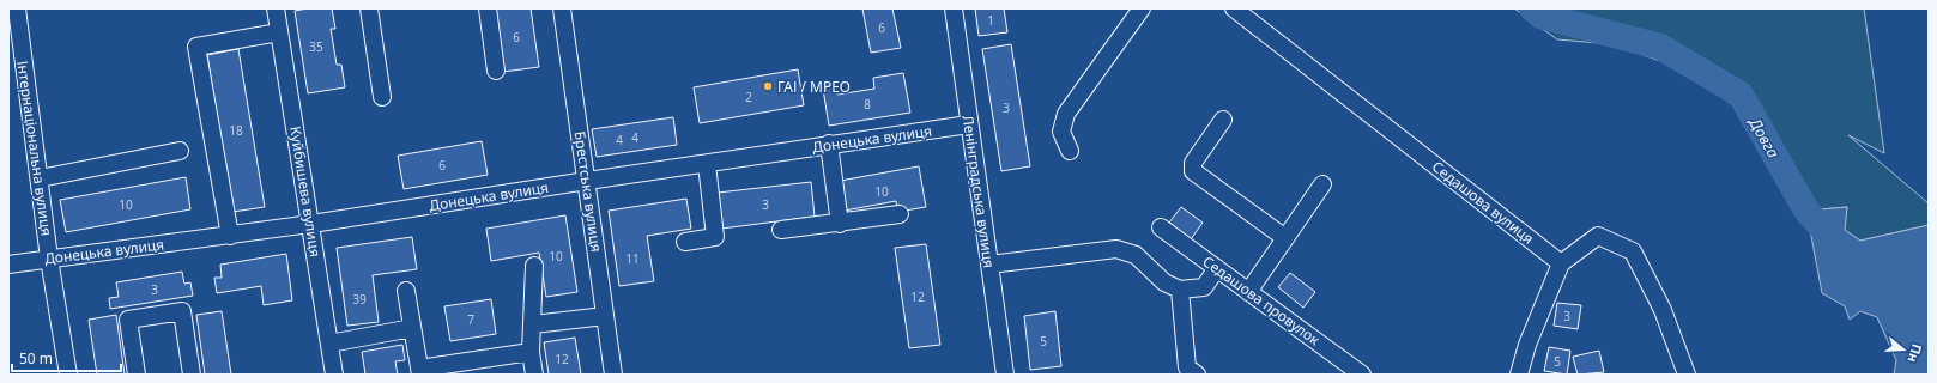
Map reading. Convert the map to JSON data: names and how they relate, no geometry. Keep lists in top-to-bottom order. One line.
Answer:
{"streets":{"street":["Донецька вулиця","Інтернаціональна вулиця","Куйбишева вулиця","Брестська вулиця","Ленінградська вулиця","Седашова вулиця","Седашова провулок"]},"crossings":[["Донецька вулиця","Інтернаціональна вулиця"],["Донецька вулиця","Куйбишева вулиця"],["Донецька вулиця","Брестська вулиця"],["Донецька вулиця","Ленінградська вулиця"]],"water":["Довга"],"places":["ГАІ / МРЕО"],"house_numbers":["1","6","6","35","2","8","3","18","4","4","6","10","10","3","10","11","3","12","39","3","7","5","12","5"],"scale_bar":"50 m","north":"right"}
